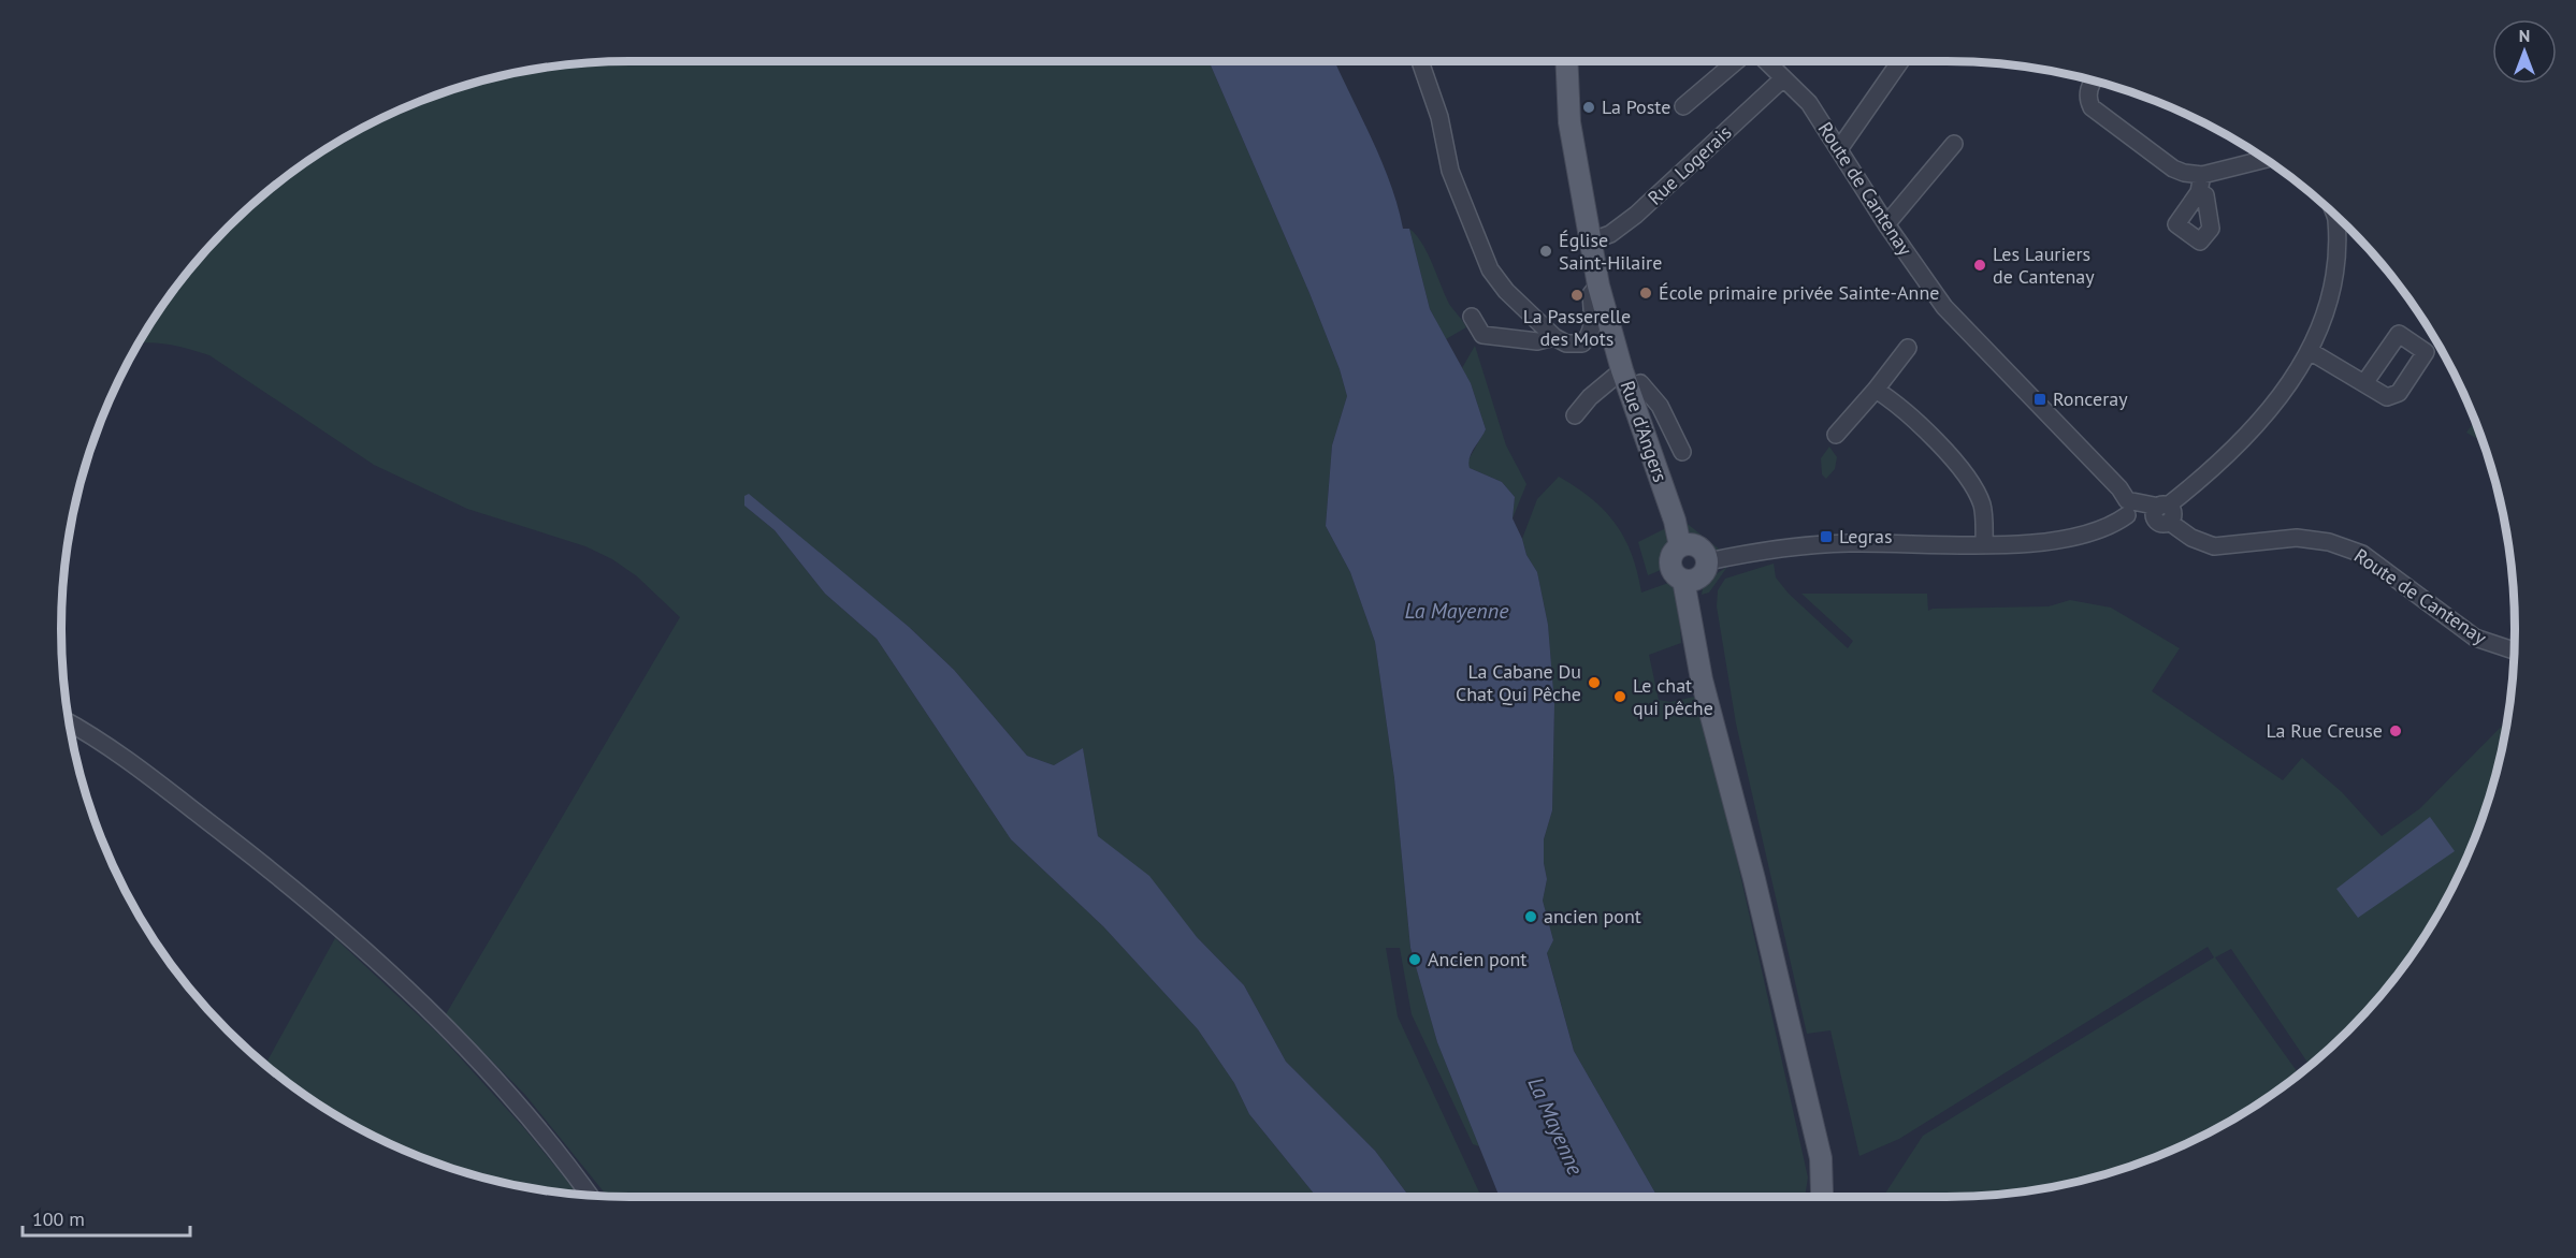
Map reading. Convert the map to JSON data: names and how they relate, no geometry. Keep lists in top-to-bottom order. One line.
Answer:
{"streets":{"main road":["Rue d'Angers"],"street":["Rue Logerais","Route de Cantenay"]},"crossings":[["Rue Logerais","Route de Cantenay"],["Rue Logerais","Rue d'Angers"]],"water":["La Mayenne"],"places":{"other":["La Poste","Église Saint-Hilaire","Les Lauriers de Cantenay","École primaire privée Sainte-Anne","La Passerelle des Mots","La Cabane Du Chat Qui Pêche","Le chat qui pêche","La Rue Creuse","ancien pont","Ancien pont"],"transit":["Ronceray","Legras"]},"scale_bar":"100 m","north":"top"}
